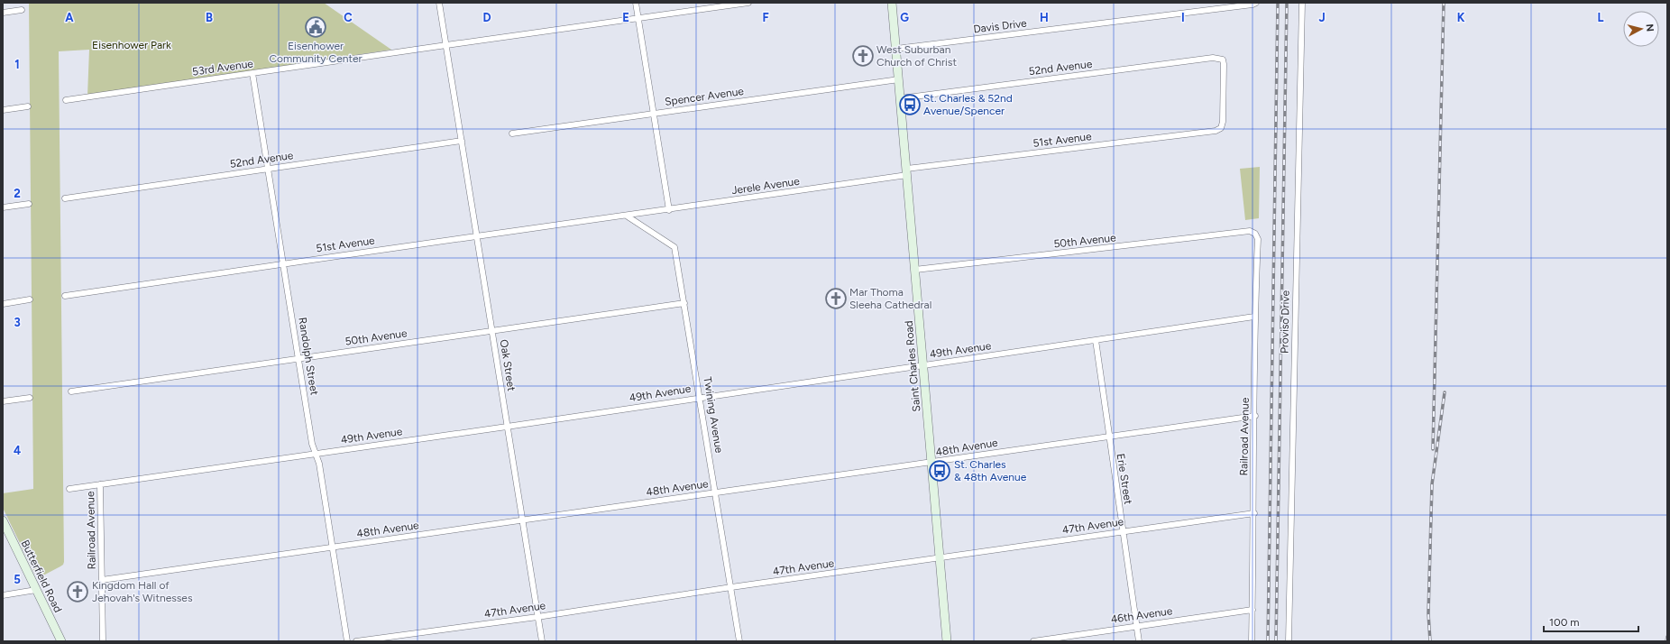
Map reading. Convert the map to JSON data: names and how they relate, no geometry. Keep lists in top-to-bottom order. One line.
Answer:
{"streets":{"main road":["Saint Charles Road","Butterfield Road"],"street":["Davis Drive","53rd Avenue","52nd Avenue","Spencer Avenue","51st Avenue","Jerele Avenue","50th Avenue","Proviso Drive","49th Avenue","Randolph Street","Oak Street","Twining Avenue","Railroad Avenue","48th Avenue","Erie Street","47th Avenue","46th Avenue"]},"crossings":[["Davis Drive","Saint Charles Road"],["53rd Avenue","Randolph Street"],["53rd Avenue","Oak Street"],["52nd Avenue","51st Avenue"],["52nd Avenue","Randolph Street"],["52nd Avenue","Oak Street"],["52nd Avenue","Saint Charles Road"],["Spencer Avenue","Saint Charles Road"],["51st Avenue","Jerele Avenue"],["51st Avenue","Randolph Street"],["51st Avenue","Oak Street"],["51st Avenue","Saint Charles Road"],["51st Avenue","Twining Avenue"],["Jerele Avenue","Saint Charles Road"],["Jerele Avenue","Twining Avenue"],["50th Avenue","Randolph Street"],["50th Avenue","Oak Street"],["50th Avenue","Saint Charles Road"],["50th Avenue","Twining Avenue"],["50th Avenue","Railroad Avenue"],["49th Avenue","Randolph Street"],["49th Avenue","Oak Street"],["49th Avenue","Saint Charles Road"],["49th Avenue","Twining Avenue"],["49th Avenue","Railroad Avenue"],["49th Avenue","Erie Street"],["Randolph Street","48th Avenue"],["Oak Street","48th Avenue"],["Oak Street","47th Avenue"],["Saint Charles Road","48th Avenue"],["Saint Charles Road","47th Avenue"],["Twining Avenue","48th Avenue"],["Twining Avenue","47th Avenue"],["Railroad Avenue","48th Avenue"],["Railroad Avenue","47th Avenue"],["Railroad Avenue","46th Avenue"],["48th Avenue","Erie Street"],["Erie Street","47th Avenue"],["Erie Street","46th Avenue"]],"parks":["Eisenhower Park"],"places":{"public building":["Eisenhower Community Center"],"church":["West Suburban Church of Christ","Mar Thoma Sleeha Cathedral","Kingdom Hall of Jehovah's Witnesses"],"bus stop":["St. Charles & 52nd Avenue/Spencer","St. Charles & 48th Avenue"]},"scale_bar":"100 m","north":"right","grid":{"columns":["A","B","C","D","E","F","G","H","I","J","K","L"],"rows":["1","2","3","4","5"]}}
